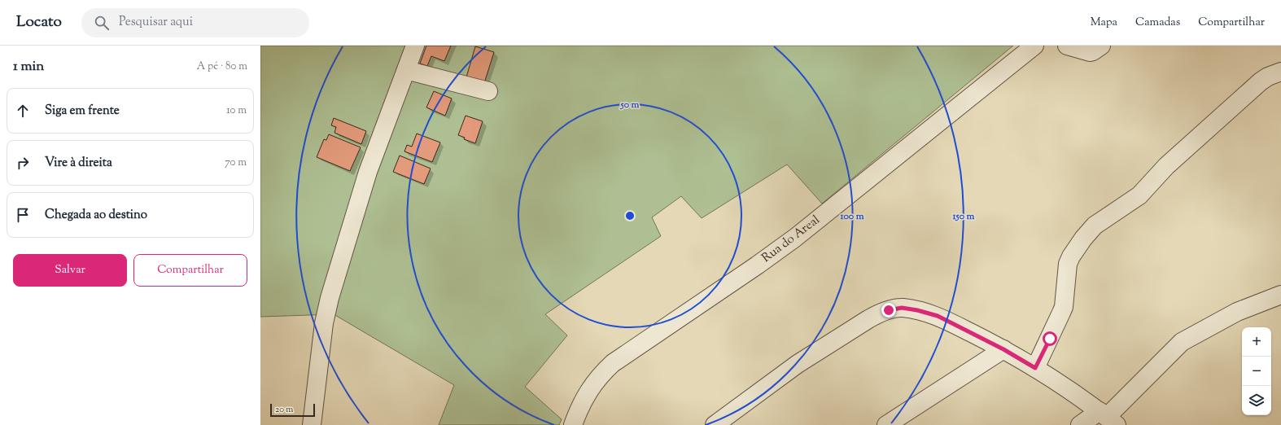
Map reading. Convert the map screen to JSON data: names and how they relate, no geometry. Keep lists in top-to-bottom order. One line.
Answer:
{"streets":{"street":["Rua do Areal"]},"scale_bar":"20 m","page":{"header":"Locato","search":"Pesquisar aqui","nav":["Mapa","Camadas","Compartilhar"],"heading":["1 min","A pé · 80 m"],"list":[["Siga em frente","10 m"],["Vire à direita","70 m"],"Chegada ao destino"],"buttons":["Salvar","Compartilhar"],"map_buttons":["+","−"],"scale":"20 m"},"rings":["50 m","100 m","150 m"]}
